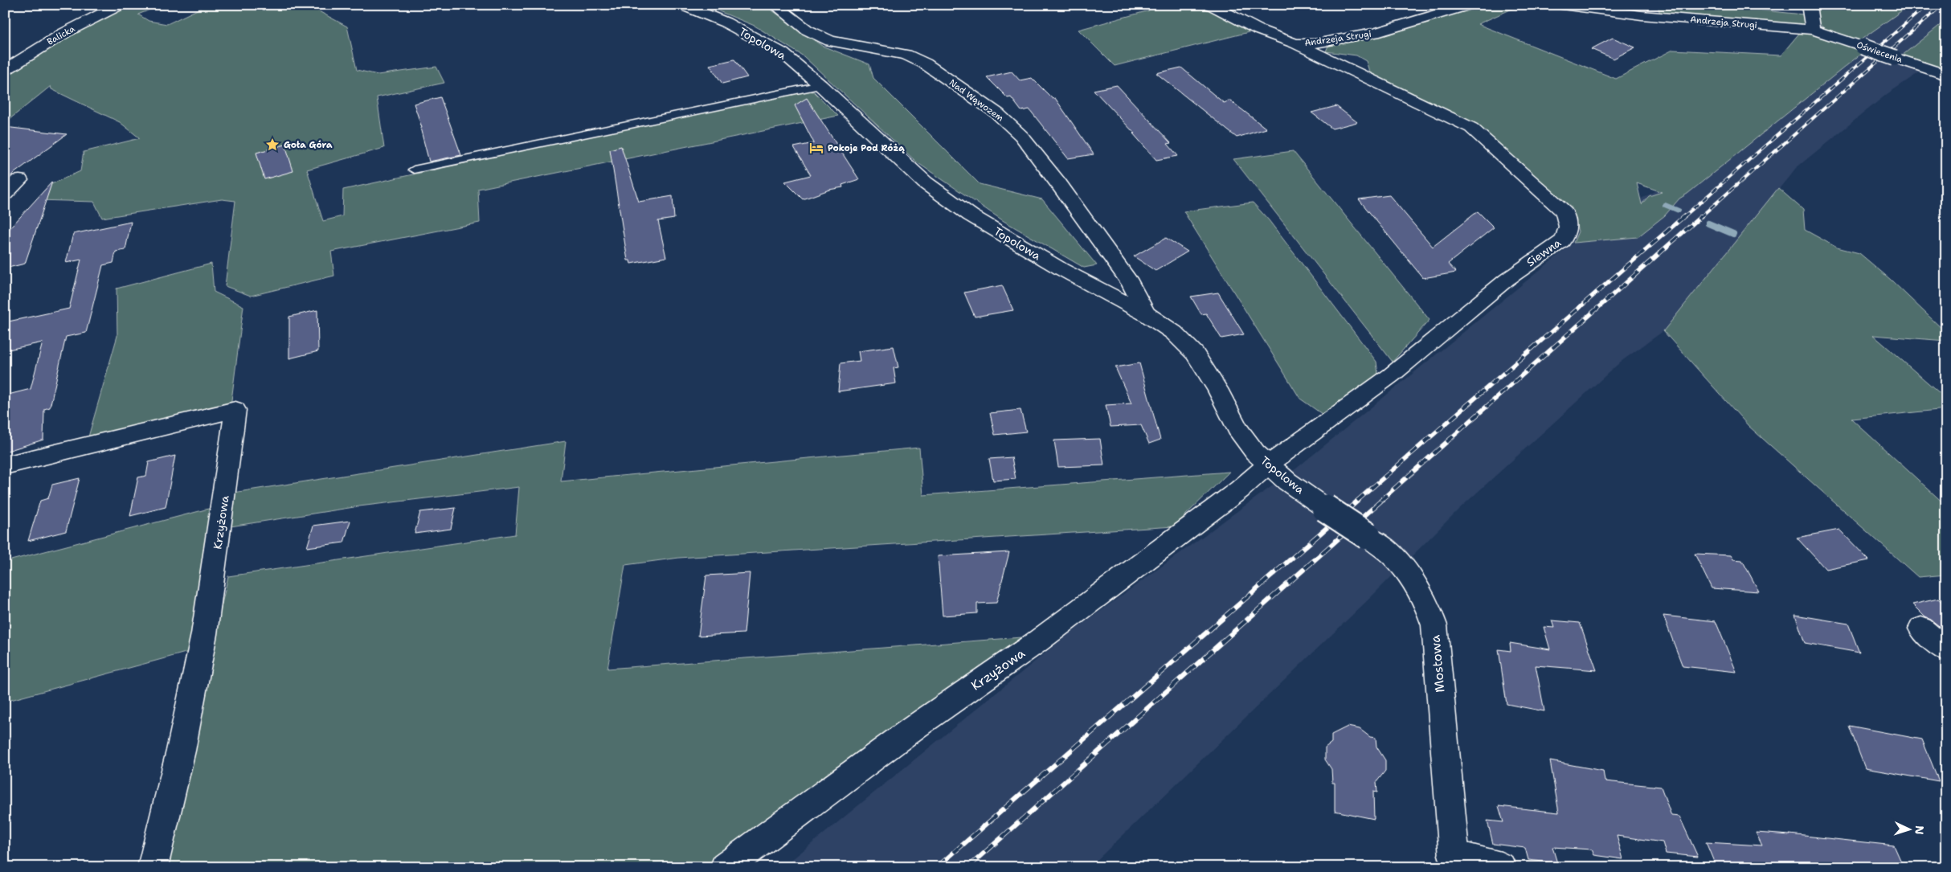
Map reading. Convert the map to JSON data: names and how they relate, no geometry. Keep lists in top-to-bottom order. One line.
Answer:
{"streets":{"street":["Andrzeja Strugi","Balicka","Topolowa","Oświecenia","Nad Wąwozem","Siewna","Krzyżowa","Mostowa"]},"crossings":[["Andrzeja Strugi","Oświecenia"],["Andrzeja Strugi","Siewna"],["Topolowa","Nad Wąwozem"],["Topolowa","Siewna"],["Topolowa","Krzyżowa"],["Topolowa","Mostowa"],["Siewna","Krzyżowa"]],"places":{"place":["Goła Góra"],"hotel":["Pokoje Pod Różą"]},"north":"right"}
